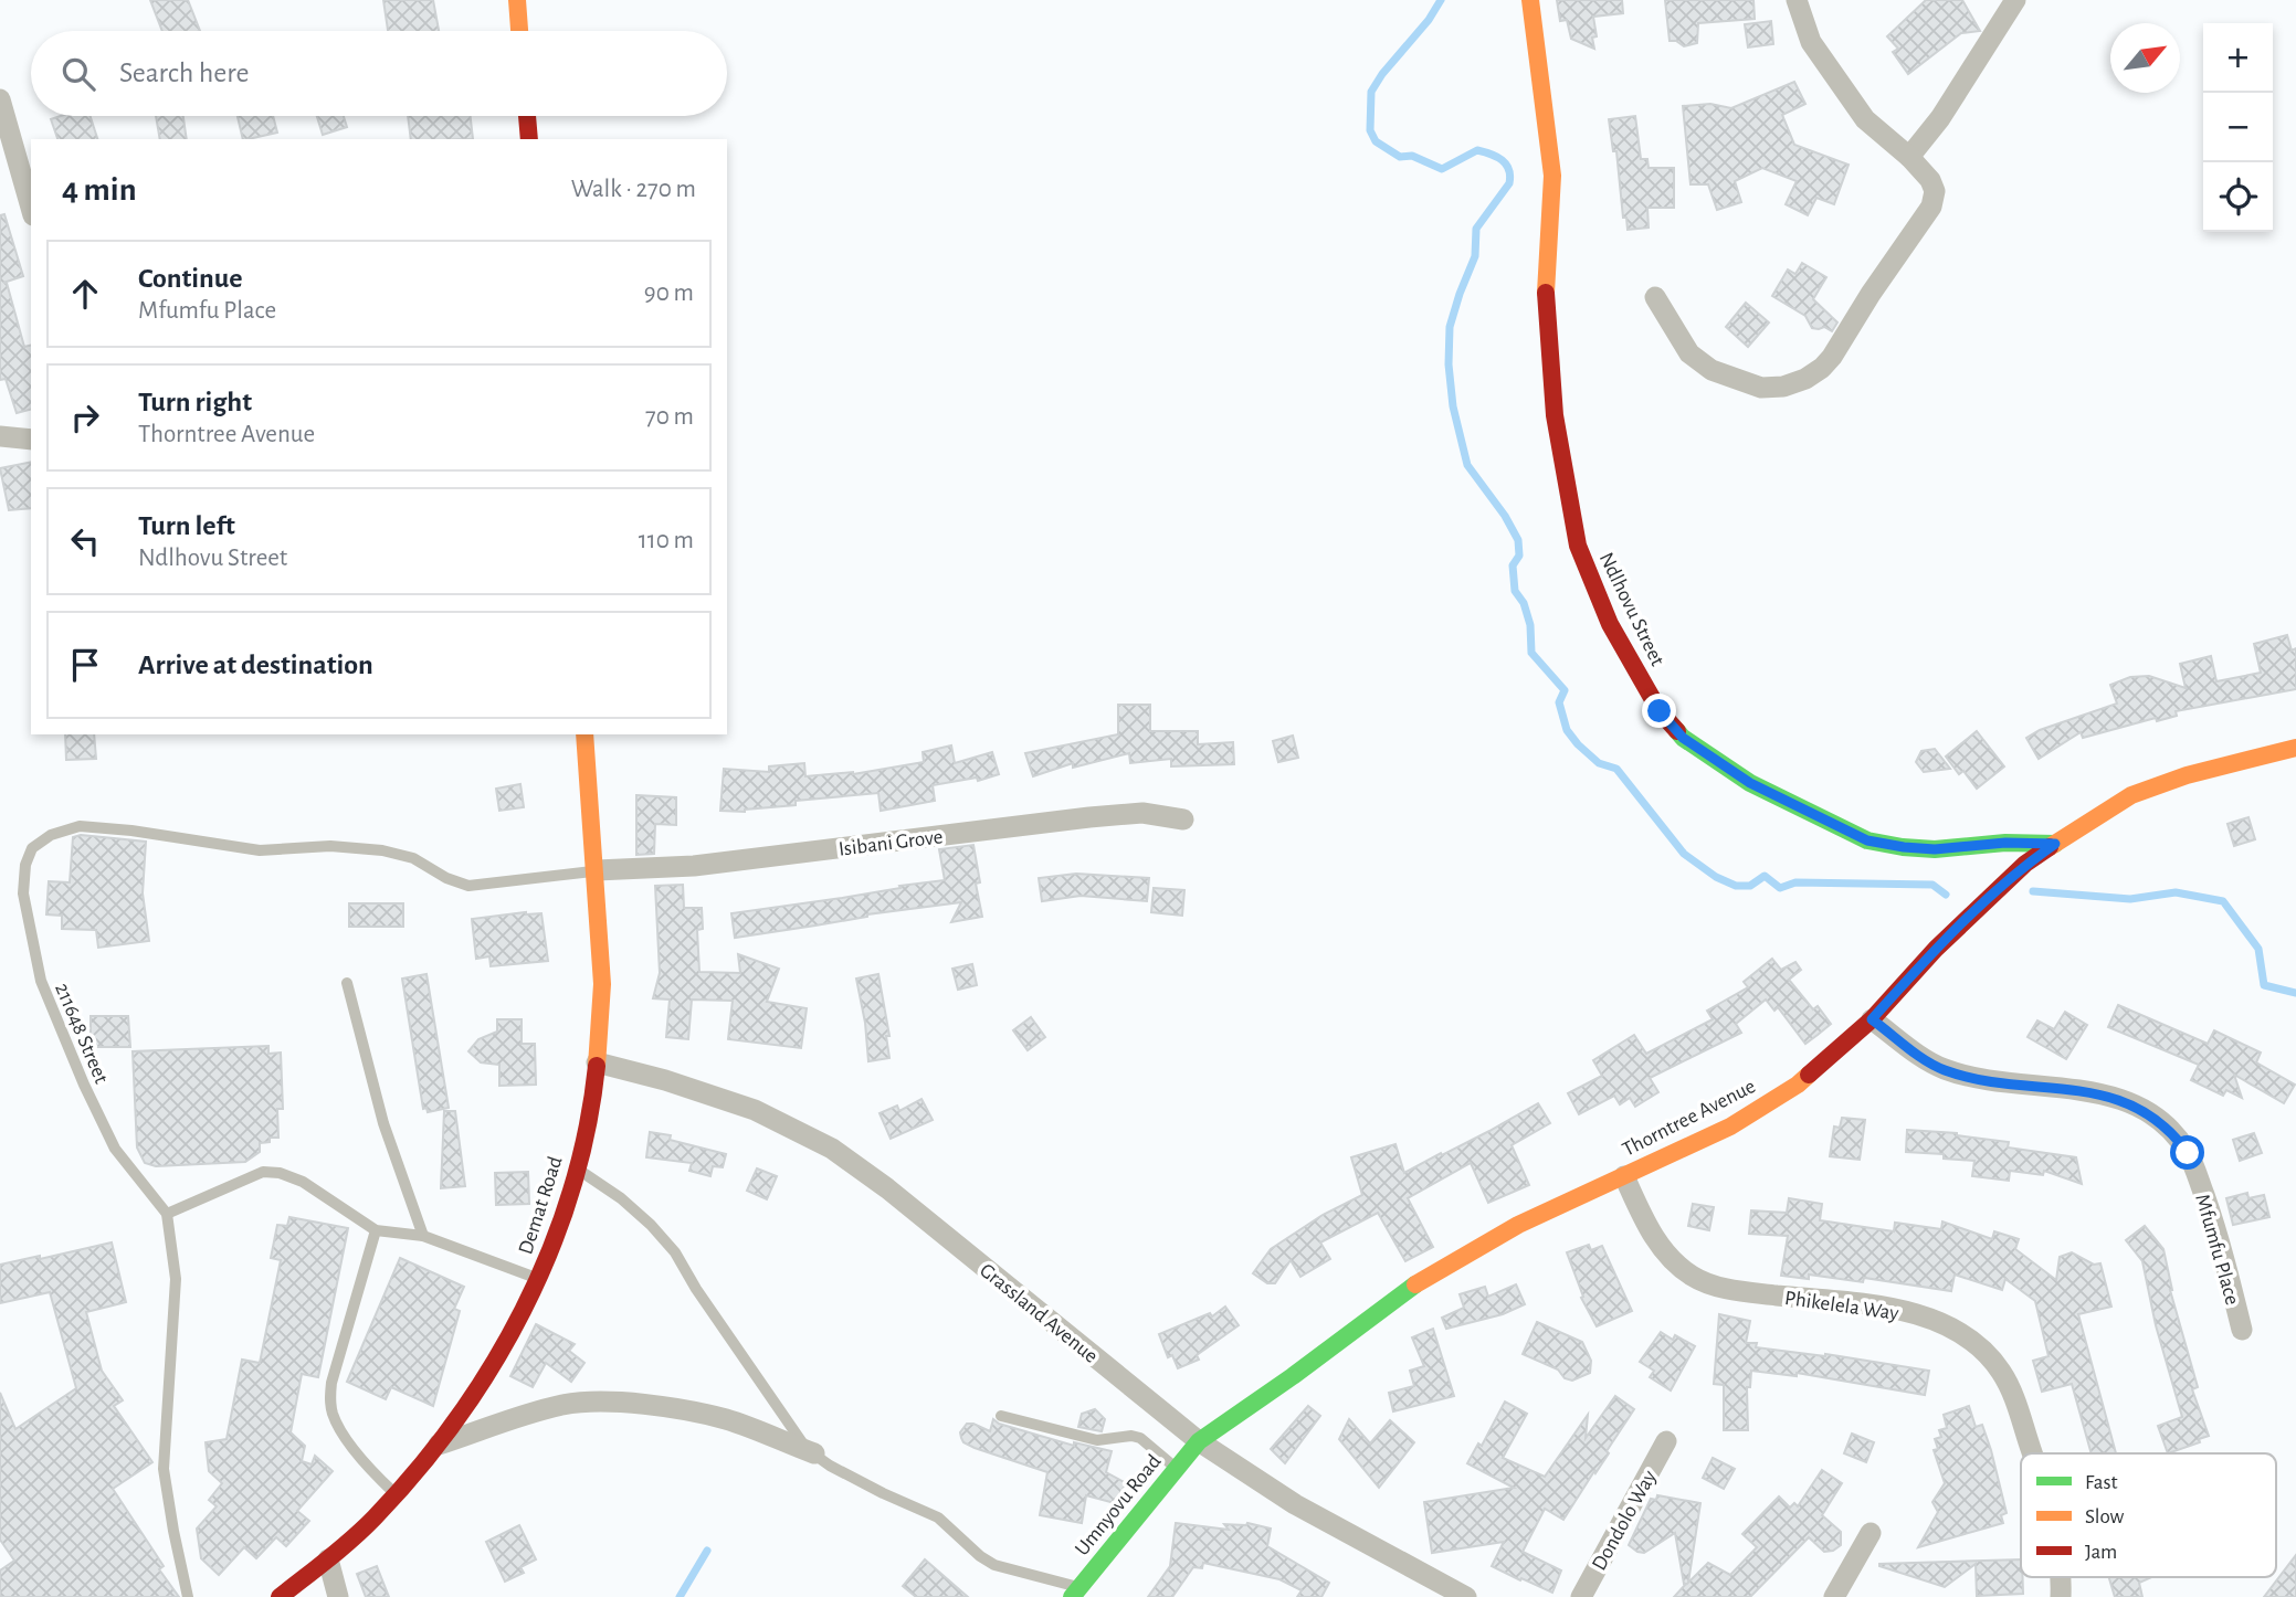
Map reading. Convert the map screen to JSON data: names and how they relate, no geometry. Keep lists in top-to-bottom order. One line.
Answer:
{"streets":{"street":["Ndlhovu Street","Isibani Grove","Thorntree Avenue","Demat Road","Mfumfu Place","Phikelela Way","Grassland Avenue","Umnyovu Road","Dondolo Way"],"lane":["211648 Street"]},"crossings":[["Ndlhovu Street","Thorntree Avenue"],["Isibani Grove","211648 Street"],["Isibani Grove","Demat Road"],["211648 Street","Demat Road"],["Thorntree Avenue","Mfumfu Place"],["Thorntree Avenue","Phikelela Way"],["Thorntree Avenue","Grassland Avenue"],["Thorntree Avenue","Umnyovu Road"],["Demat Road","Grassland Avenue"],["Grassland Avenue","Umnyovu Road"]],"legend":["Fast","Slow","Jam"],"north":"top right","page":{"map_buttons":["+","−"],"search":"Search here","heading":["4 min","Walk · 270 m"],"list":[["Continue","Mfumfu Place","90 m"],["Turn right","Thorntree Avenue","70 m"],["Turn left","Ndlhovu Street","110 m"],"Arrive at destination"]}}
